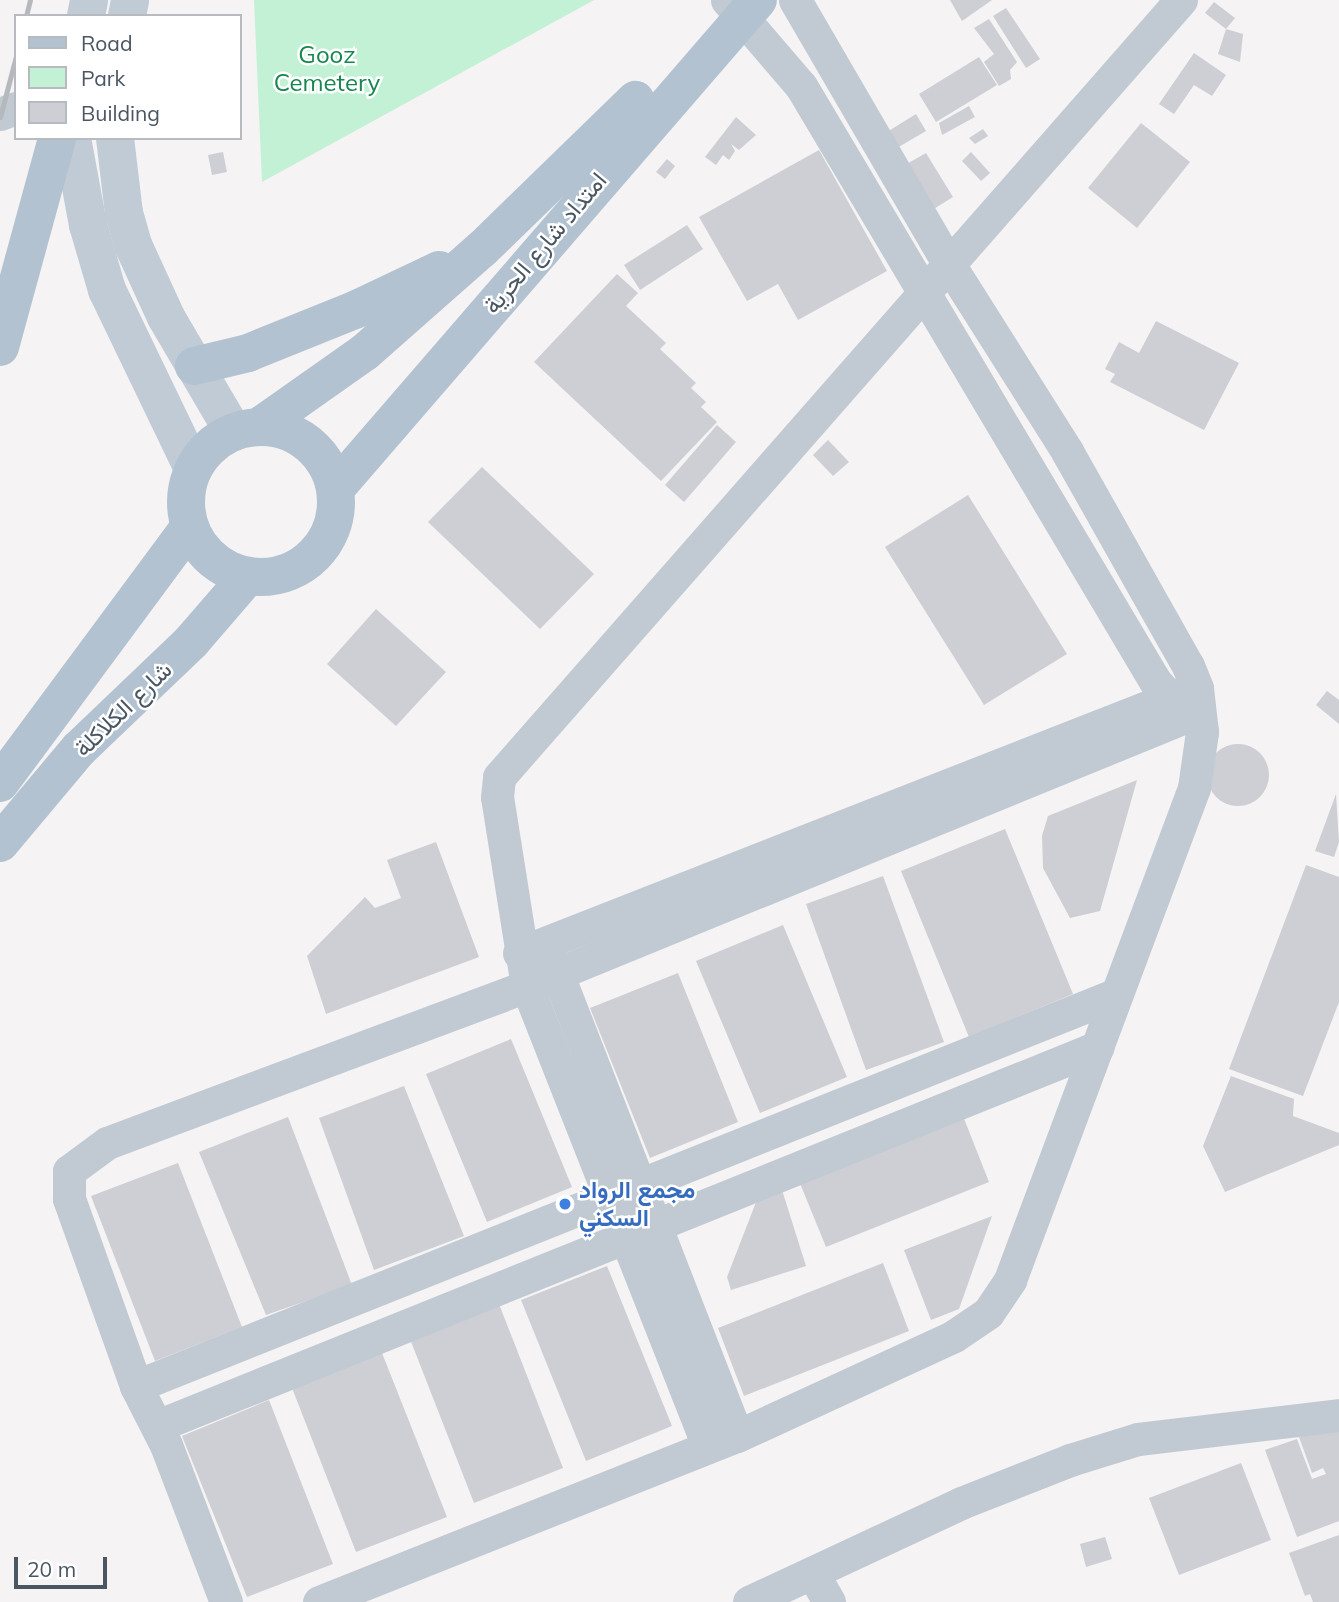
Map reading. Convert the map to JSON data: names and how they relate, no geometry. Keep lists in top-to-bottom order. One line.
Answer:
{"streets":{"main road":["امتداد شارع الحرية","شارع الكلاكلة"]},"crossings":[["امتداد شارع الحرية","شارع الكلاكلة"]],"parks":["Gooz Cemetery"],"places":["مجمع الرواد السكني"],"legend":["Road","Park","Building"],"scale_bar":"20 m"}
